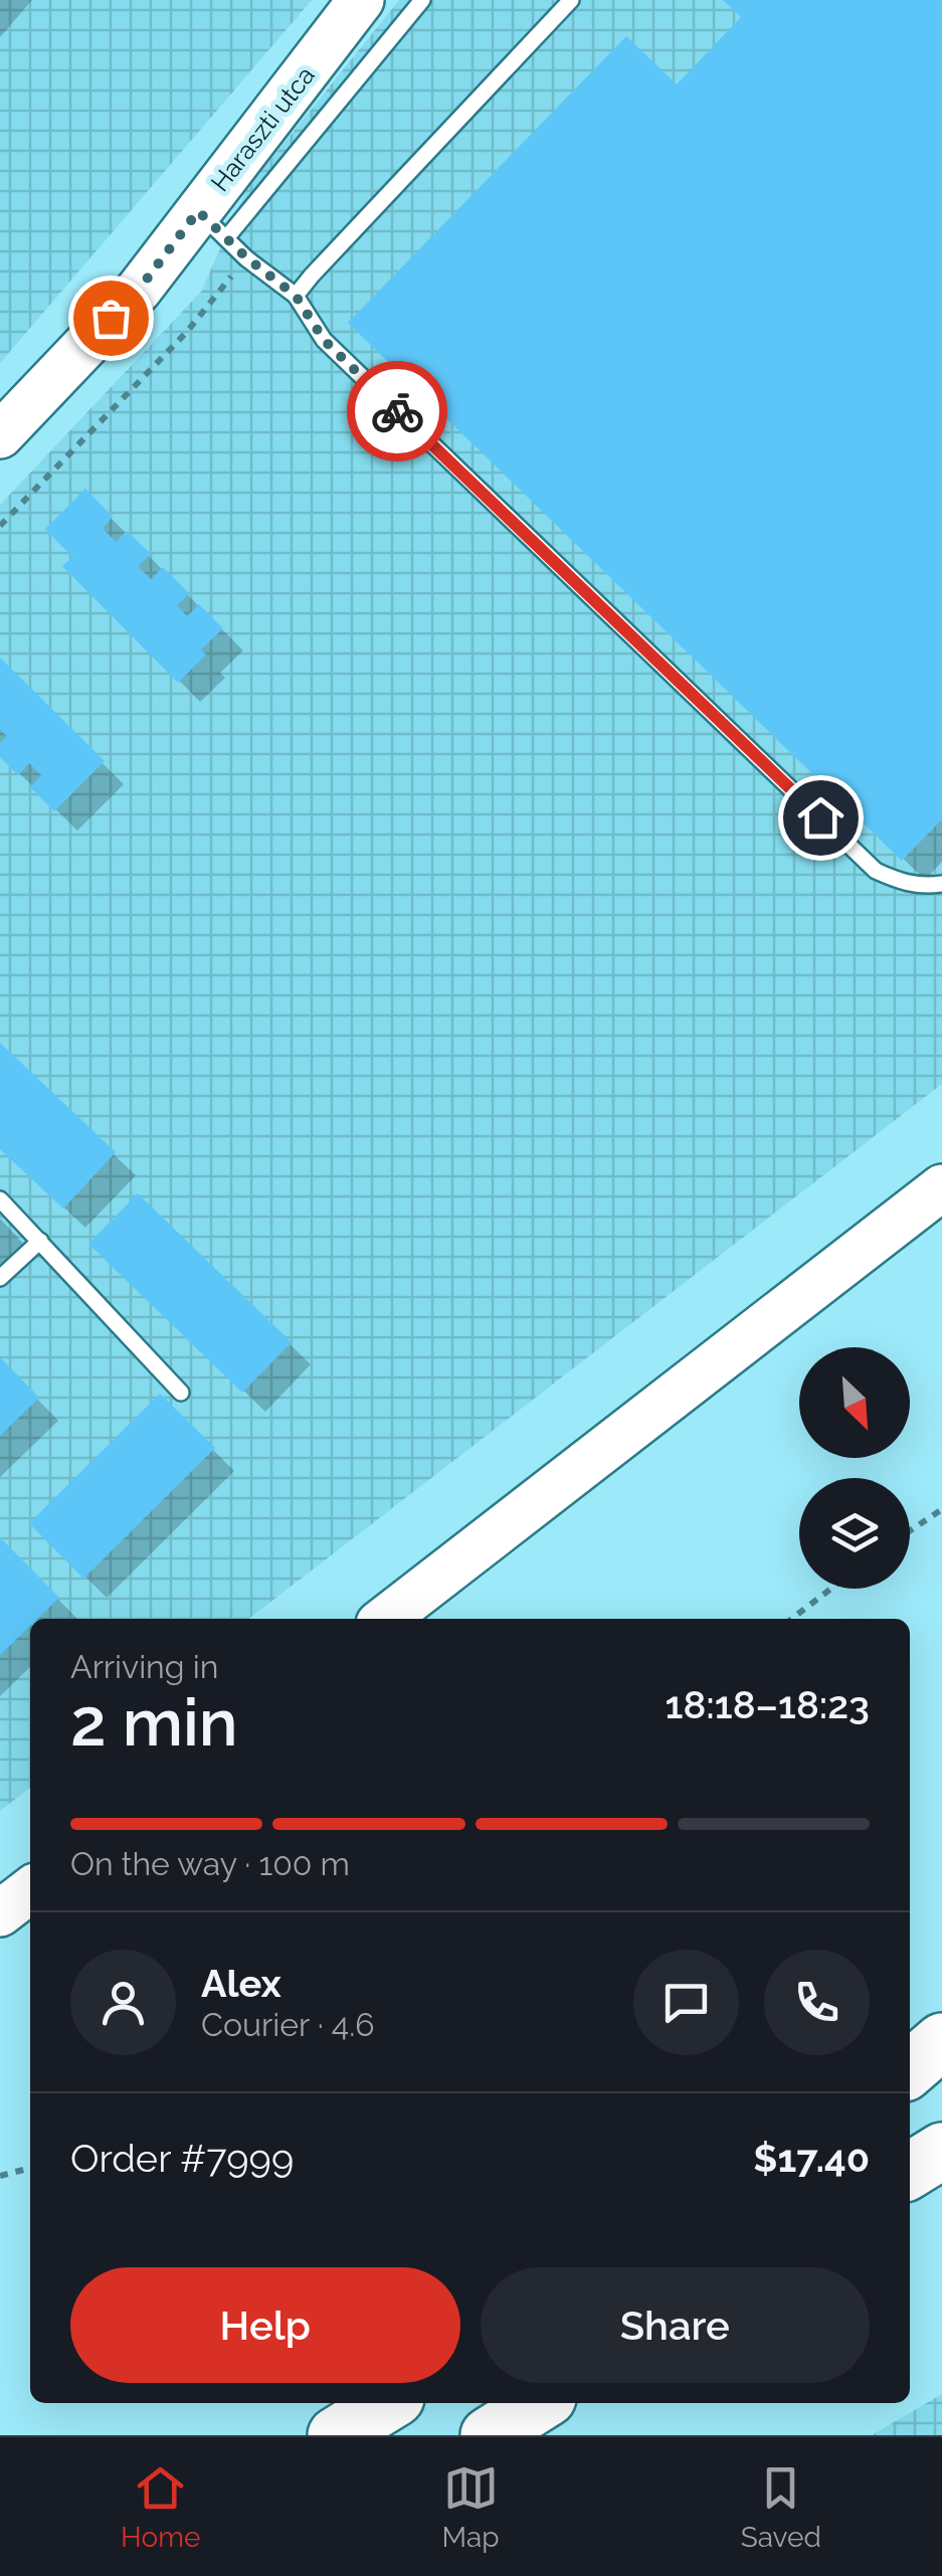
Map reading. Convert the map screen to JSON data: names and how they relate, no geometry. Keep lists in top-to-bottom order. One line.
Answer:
{"streets":{"street":["Haraszti utca"]},"north":"bottom right","page":{"heading":["2 min","Arriving in","18:18–18:23"],"panel":["Alex","Courier · 4.6","Order #7999","$17.40"],"bar":"On the way · 100 m","buttons":["Help","Share"],"tabs":["Home","Map","Saved"]}}
